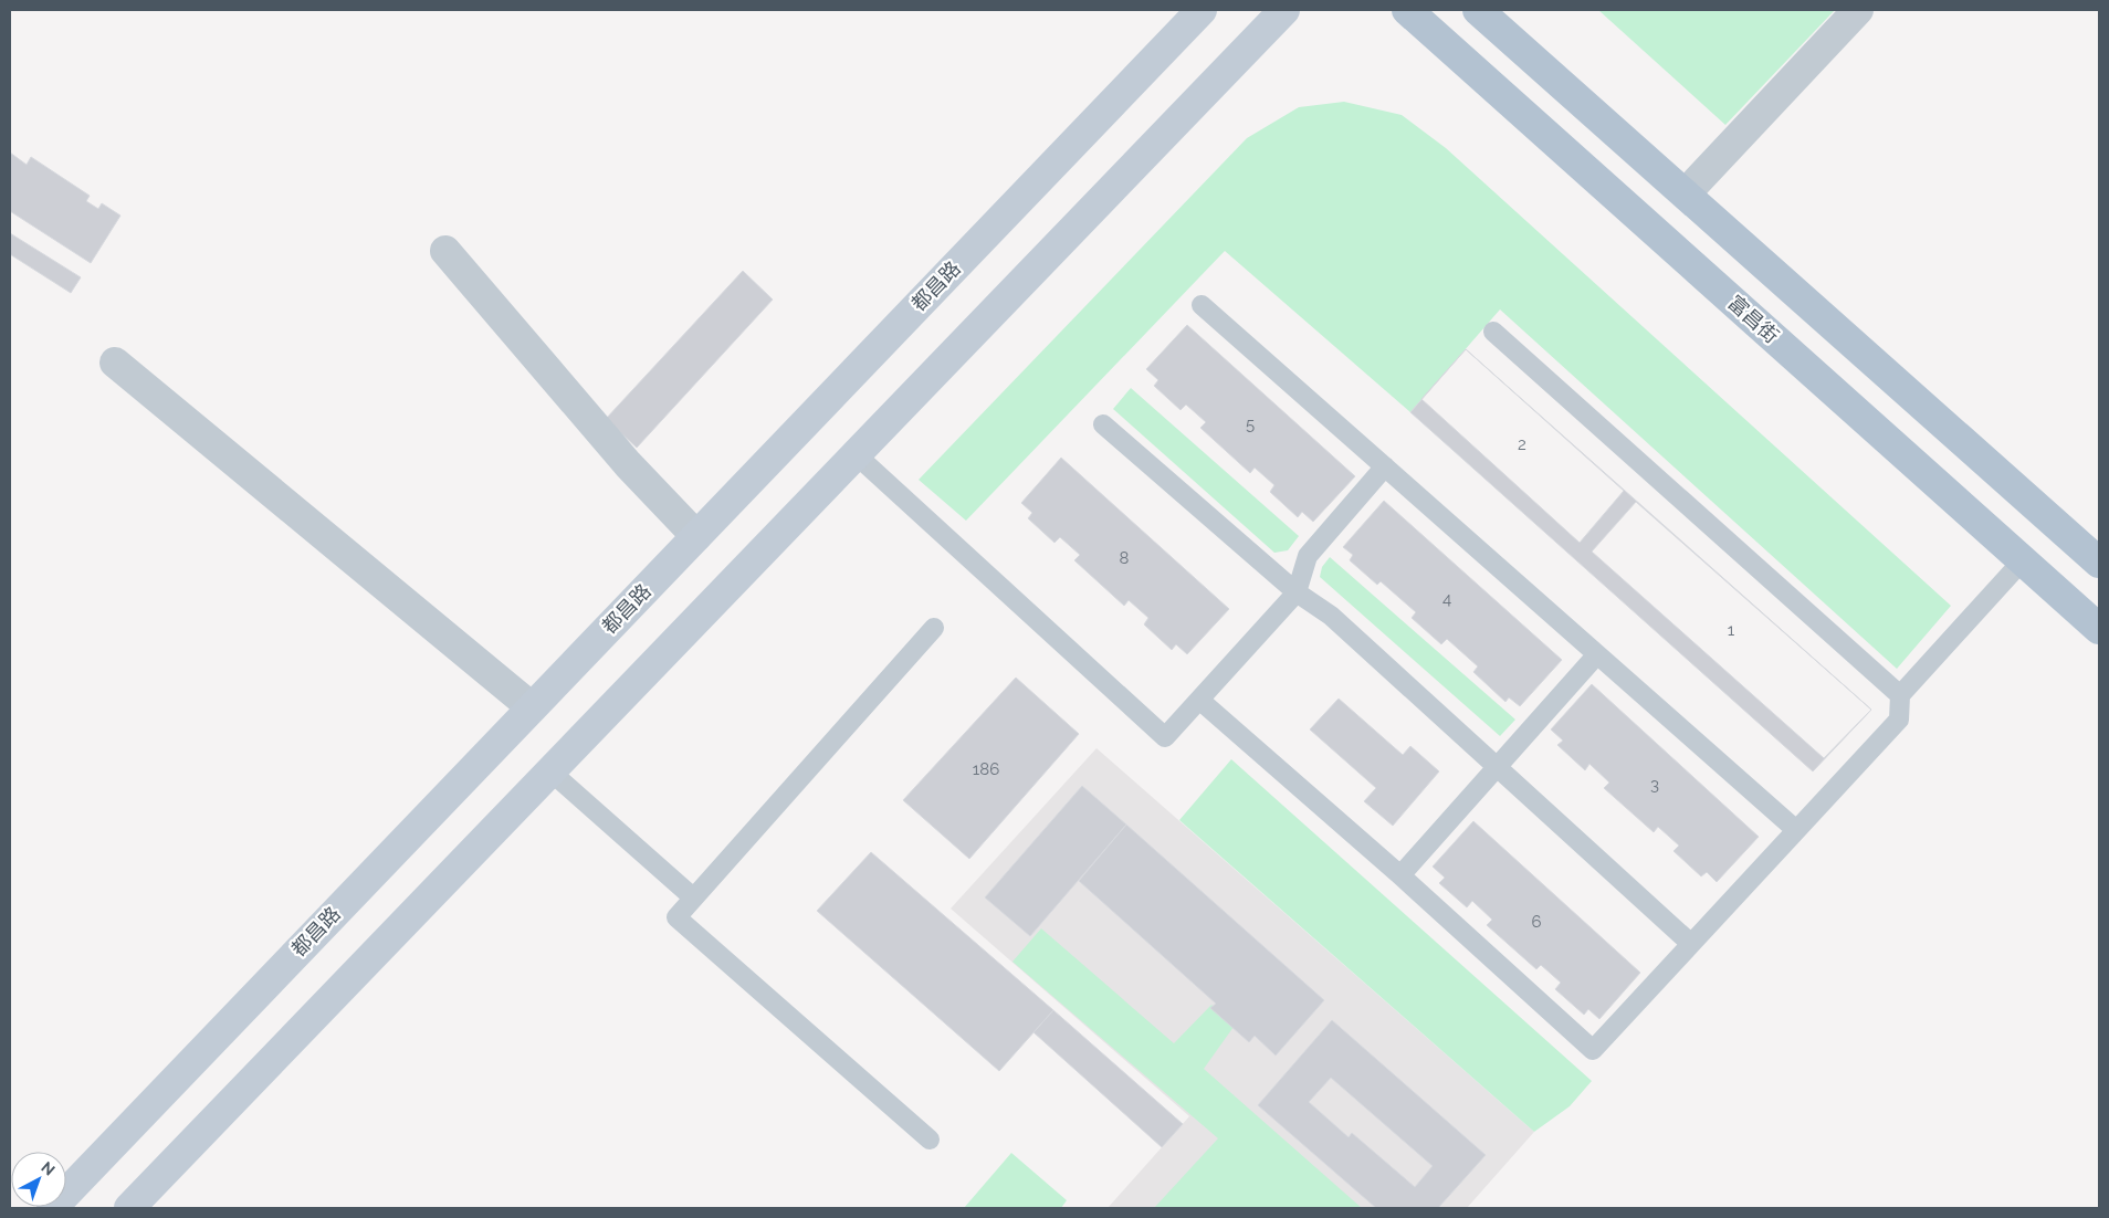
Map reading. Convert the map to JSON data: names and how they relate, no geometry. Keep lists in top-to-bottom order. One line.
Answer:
{"streets":{"main road":["都昌路","富昌街"]},"house_numbers":["5","2","8","4","1","186","3","6"],"north":"top right"}
